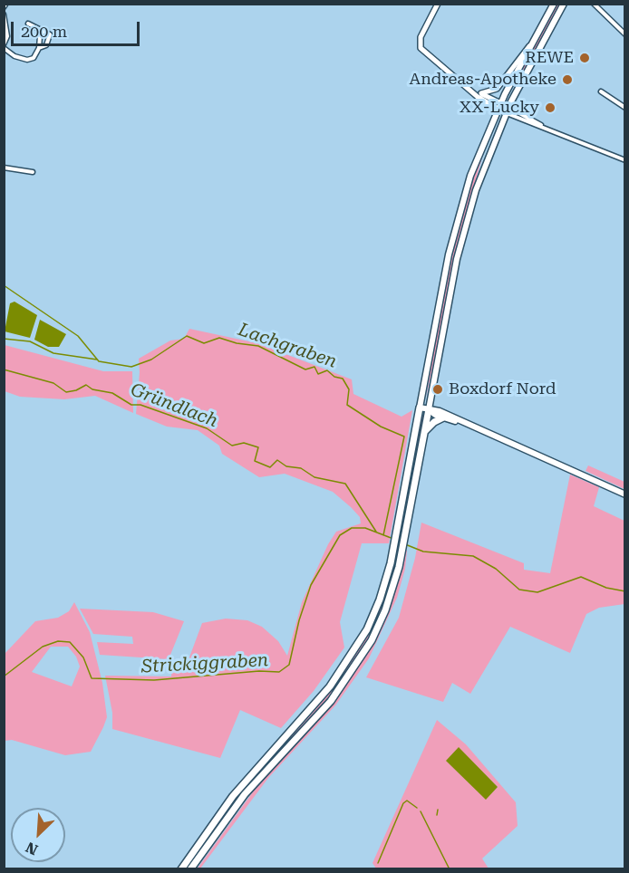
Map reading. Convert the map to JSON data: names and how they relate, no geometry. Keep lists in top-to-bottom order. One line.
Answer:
{"water":["Lachgraben","Gründlach","Strickiggraben"],"places":["REWE","Andreas-Apotheke","XX-Lucky","Boxdorf Nord"],"scale_bar":"200 m","north":"bottom left"}
